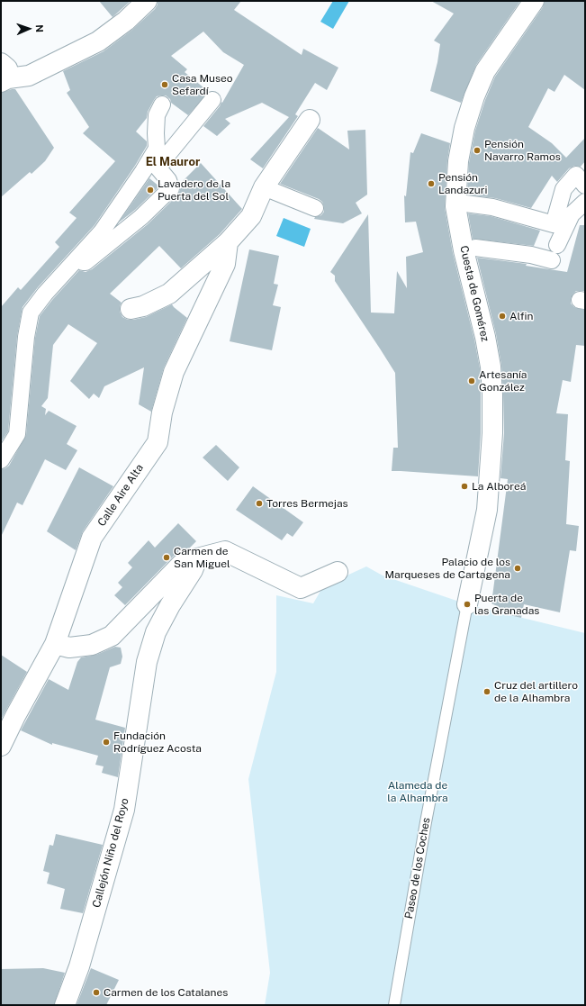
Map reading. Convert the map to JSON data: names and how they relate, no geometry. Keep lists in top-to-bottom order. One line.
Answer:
{"streets":{"street":["Cuesta de Gomérez","Calle Aire Alta","Callejón Niño del Royo"],"lane":["Paseo de los Coches"]},"crossings":[["Cuesta de Gomérez","Paseo de los Coches"]],"districts":["El Mauror"],"parks":["Alameda de la Alhambra"],"places":["Casa Museo Sefardí","Pensión Navarro Ramos","Pensión Landazuri","Lavadero de la Puerta del Sol","Alfin","Artesanía González","La Alboreá","Torres Bermejas","Carmen de San Miguel","Palacio de los Marqueses de Cartagena","Puerta de las Granadas","Cruz del artillero de la Alhambra","Fundación Rodríguez Acosta","Carmen de los Catalanes"],"north":"right"}
